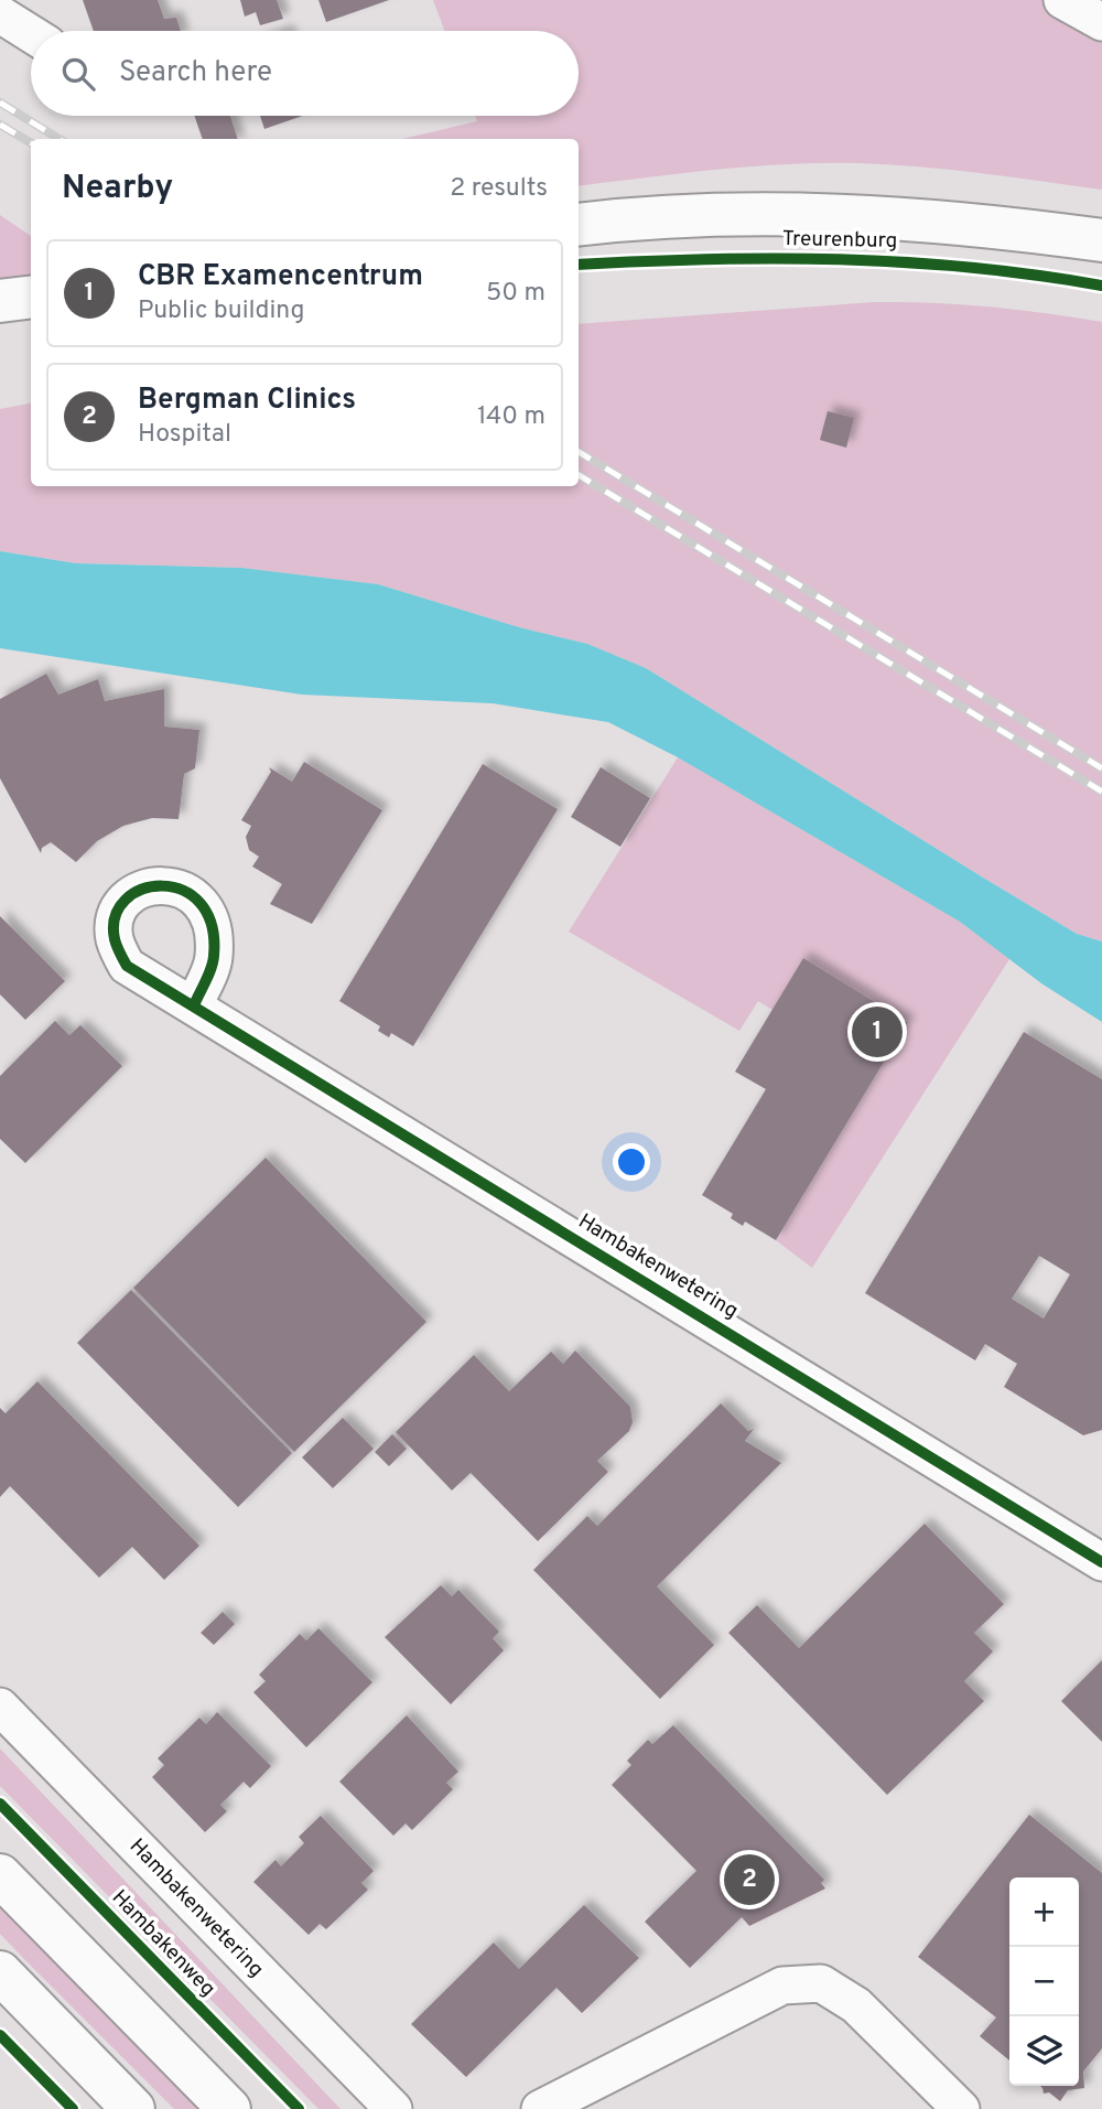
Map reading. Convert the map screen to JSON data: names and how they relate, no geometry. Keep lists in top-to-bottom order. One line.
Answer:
{"streets":{"main road":["Treurenburg"],"street":["Hambakenwetering"],"cycle path":["Hambakenweg"]},"page":{"search":"Search here","heading":["Nearby","2 results"],"list":[{"mark":"1","name":"CBR Examencentrum","note":"Public building","value":"50 m"},{"mark":"2","name":"Bergman Clinics","note":"Hospital","value":"140 m"}],"pins":["1","2"],"map_buttons":["+","−"]}}
